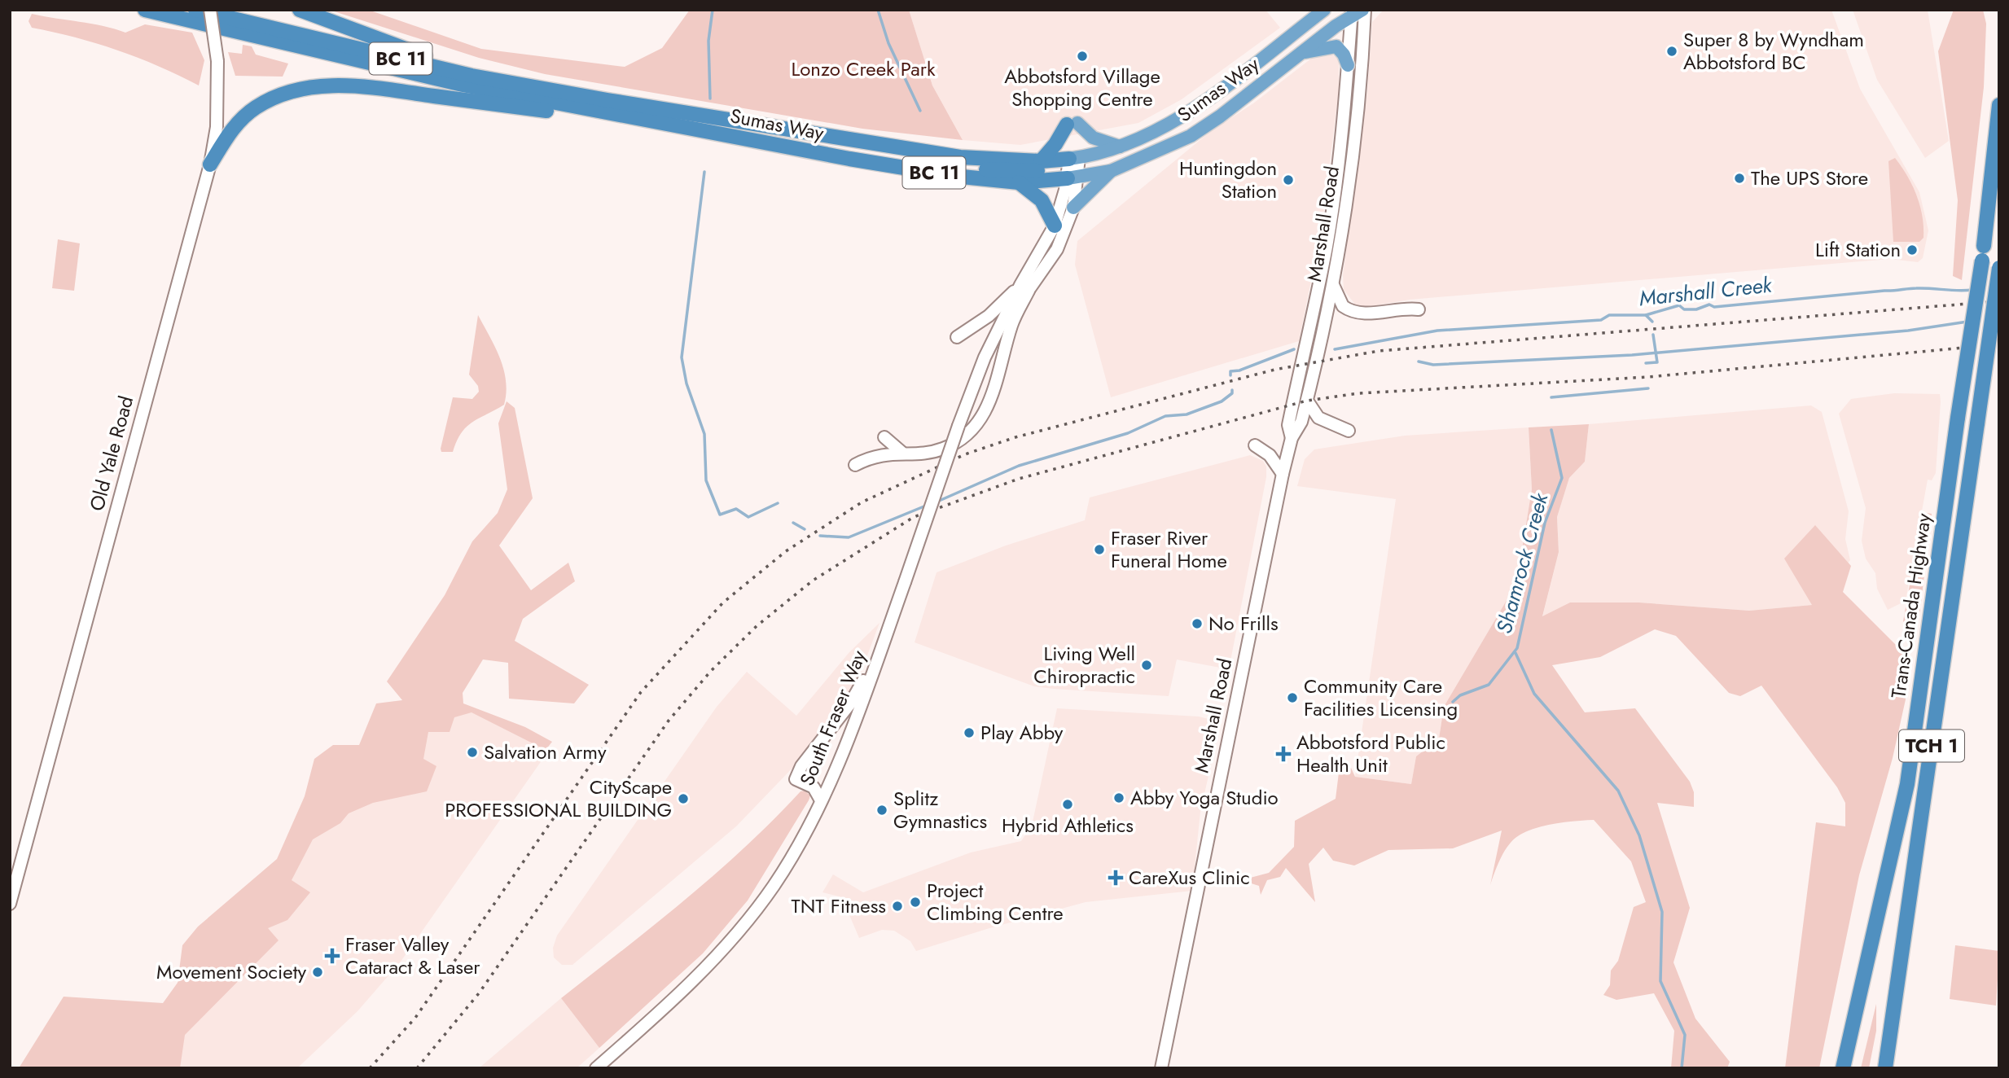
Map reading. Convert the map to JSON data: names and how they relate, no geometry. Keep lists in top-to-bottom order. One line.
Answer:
{"streets":{"highway":["BC 11","Sumas Way","Trans-Canada Highway","TCH 1"],"main road":["Marshall Road","Old Yale Road","South Fraser Way"]},"crossings":[["Sumas Way","Marshall Road"],["Sumas Way","South Fraser Way"]],"water":["Marshall Creek","Shamrock Creek"],"parks":["Lonzo Creek Park"],"places":{"other":["Super 8 by Wyndham Abbotsford BC","Abbotsford Village Shopping Centre","The UPS Store","Huntingdon Station","Lift Station","Fraser River Funeral Home","No Frills","Living Well Chiropractic","Community Care Facilities Licensing","Play Abby","Salvation Army","Abby Yoga Studio","CityScape PROFESSIONAL BUILDING","Hybrid Athletics","Splitz Gymnastics","Project Climbing Centre","TNT Fitness","Movement Society"],"health":["Abbotsford Public Health Unit","CareXus Clinic","Fraser Valley Cataract & Laser"]}}
